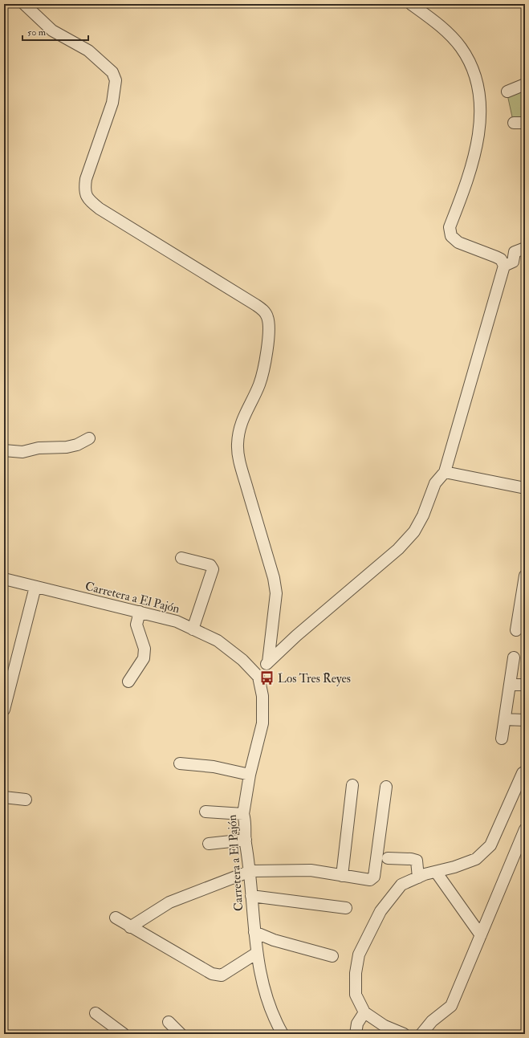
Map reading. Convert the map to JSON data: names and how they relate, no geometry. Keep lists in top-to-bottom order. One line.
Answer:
{"streets":{"street":["Carretera a El Pajón"]},"places":{"bus stop":["Los Tres Reyes"]},"scale_bar":"50 m"}
